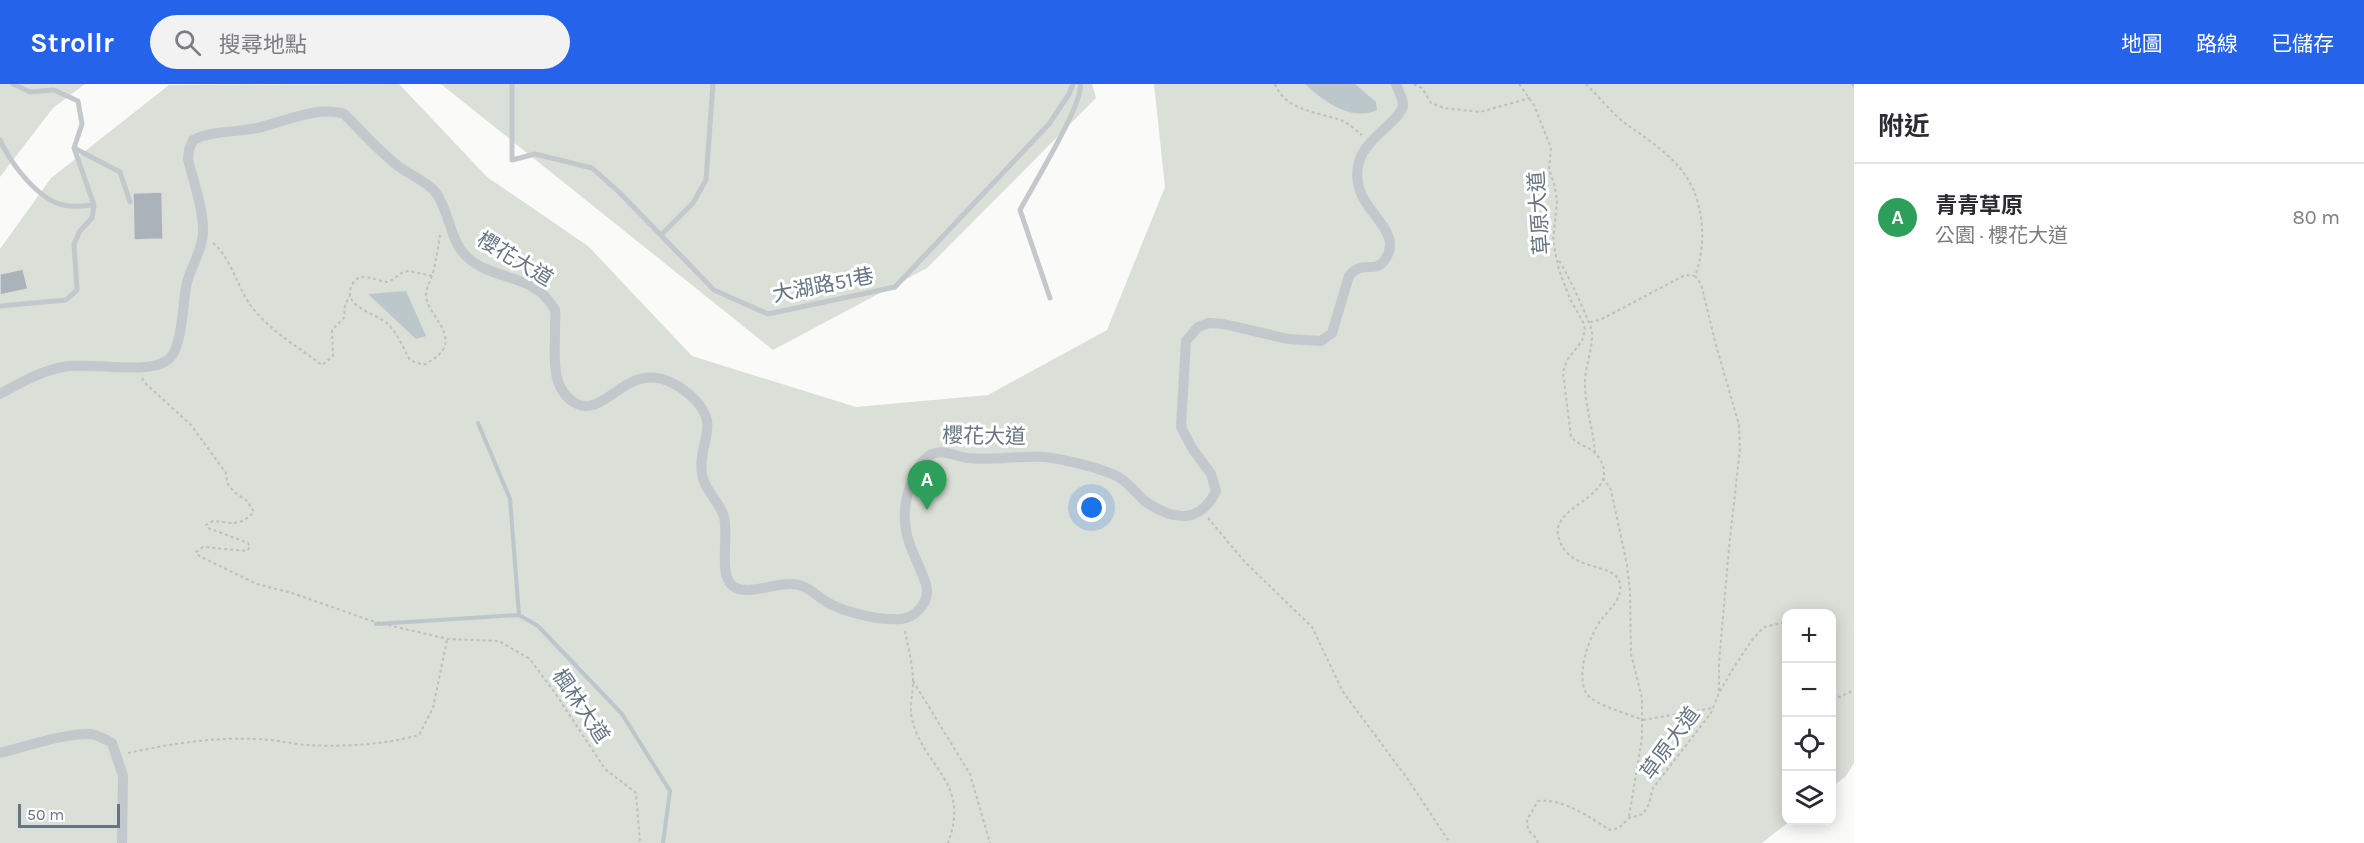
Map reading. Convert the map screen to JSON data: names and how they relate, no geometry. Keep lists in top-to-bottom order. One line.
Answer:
{"streets":{"street":["櫻花大道"],"lane":["大湖路51巷"],"path":["草原大道","楓林大道"]},"crossings":[["櫻花大道","楓林大道"]],"scale_bar":"50 m","page":{"header":"Strollr","search":"搜尋地點","nav":["地圖","路線","已儲存"],"heading":"附近","list":[{"mark":"A","name":"青青草原","note":"公園 · 櫻花大道","value":"80 m"}],"pins":"A","map_buttons":["+","−"],"scale":"50 m"}}
